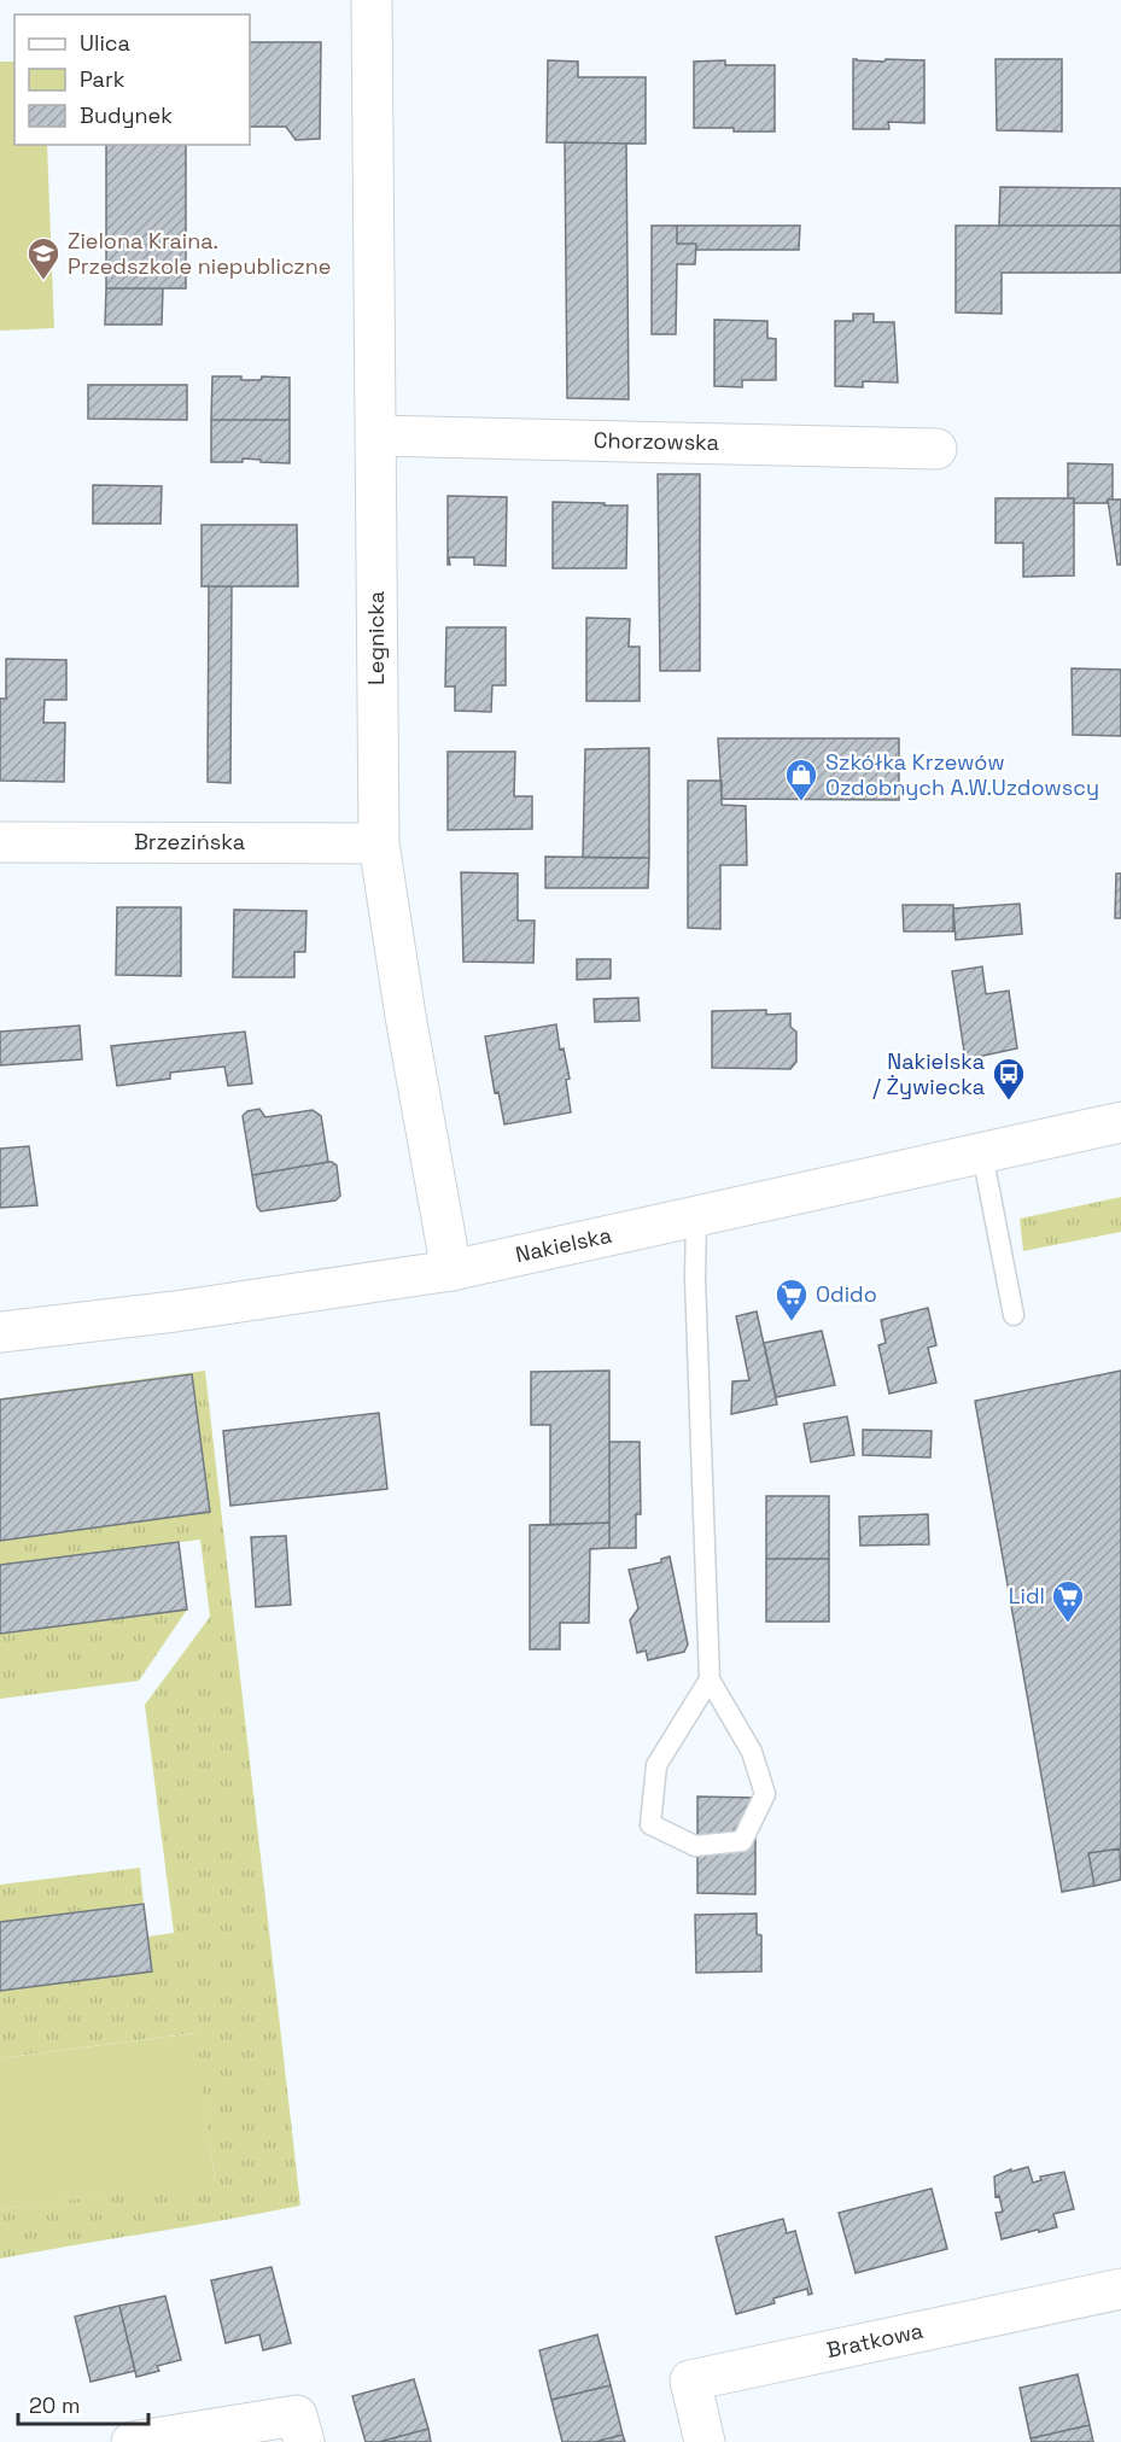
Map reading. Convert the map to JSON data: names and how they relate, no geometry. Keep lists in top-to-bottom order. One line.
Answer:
{"streets":{"street":["Chorzowska","Legnicka","Brzezińska","Nakielska","Bratkowa"]},"crossings":[["Chorzowska","Legnicka"],["Legnicka","Brzezińska"],["Legnicka","Nakielska"]],"places":{"school or university":["Zielona Kraina. Przedszkole niepubliczne"],"shop":["Szkółka Krzewów Ozdobnych A.W.Uzdowscy"],"bus stop":["Nakielska / Żywiecka"],"supermarket":["Odido","Lidl"]},"legend":["Ulica","Park","Budynek"],"scale_bar":"20 m"}
